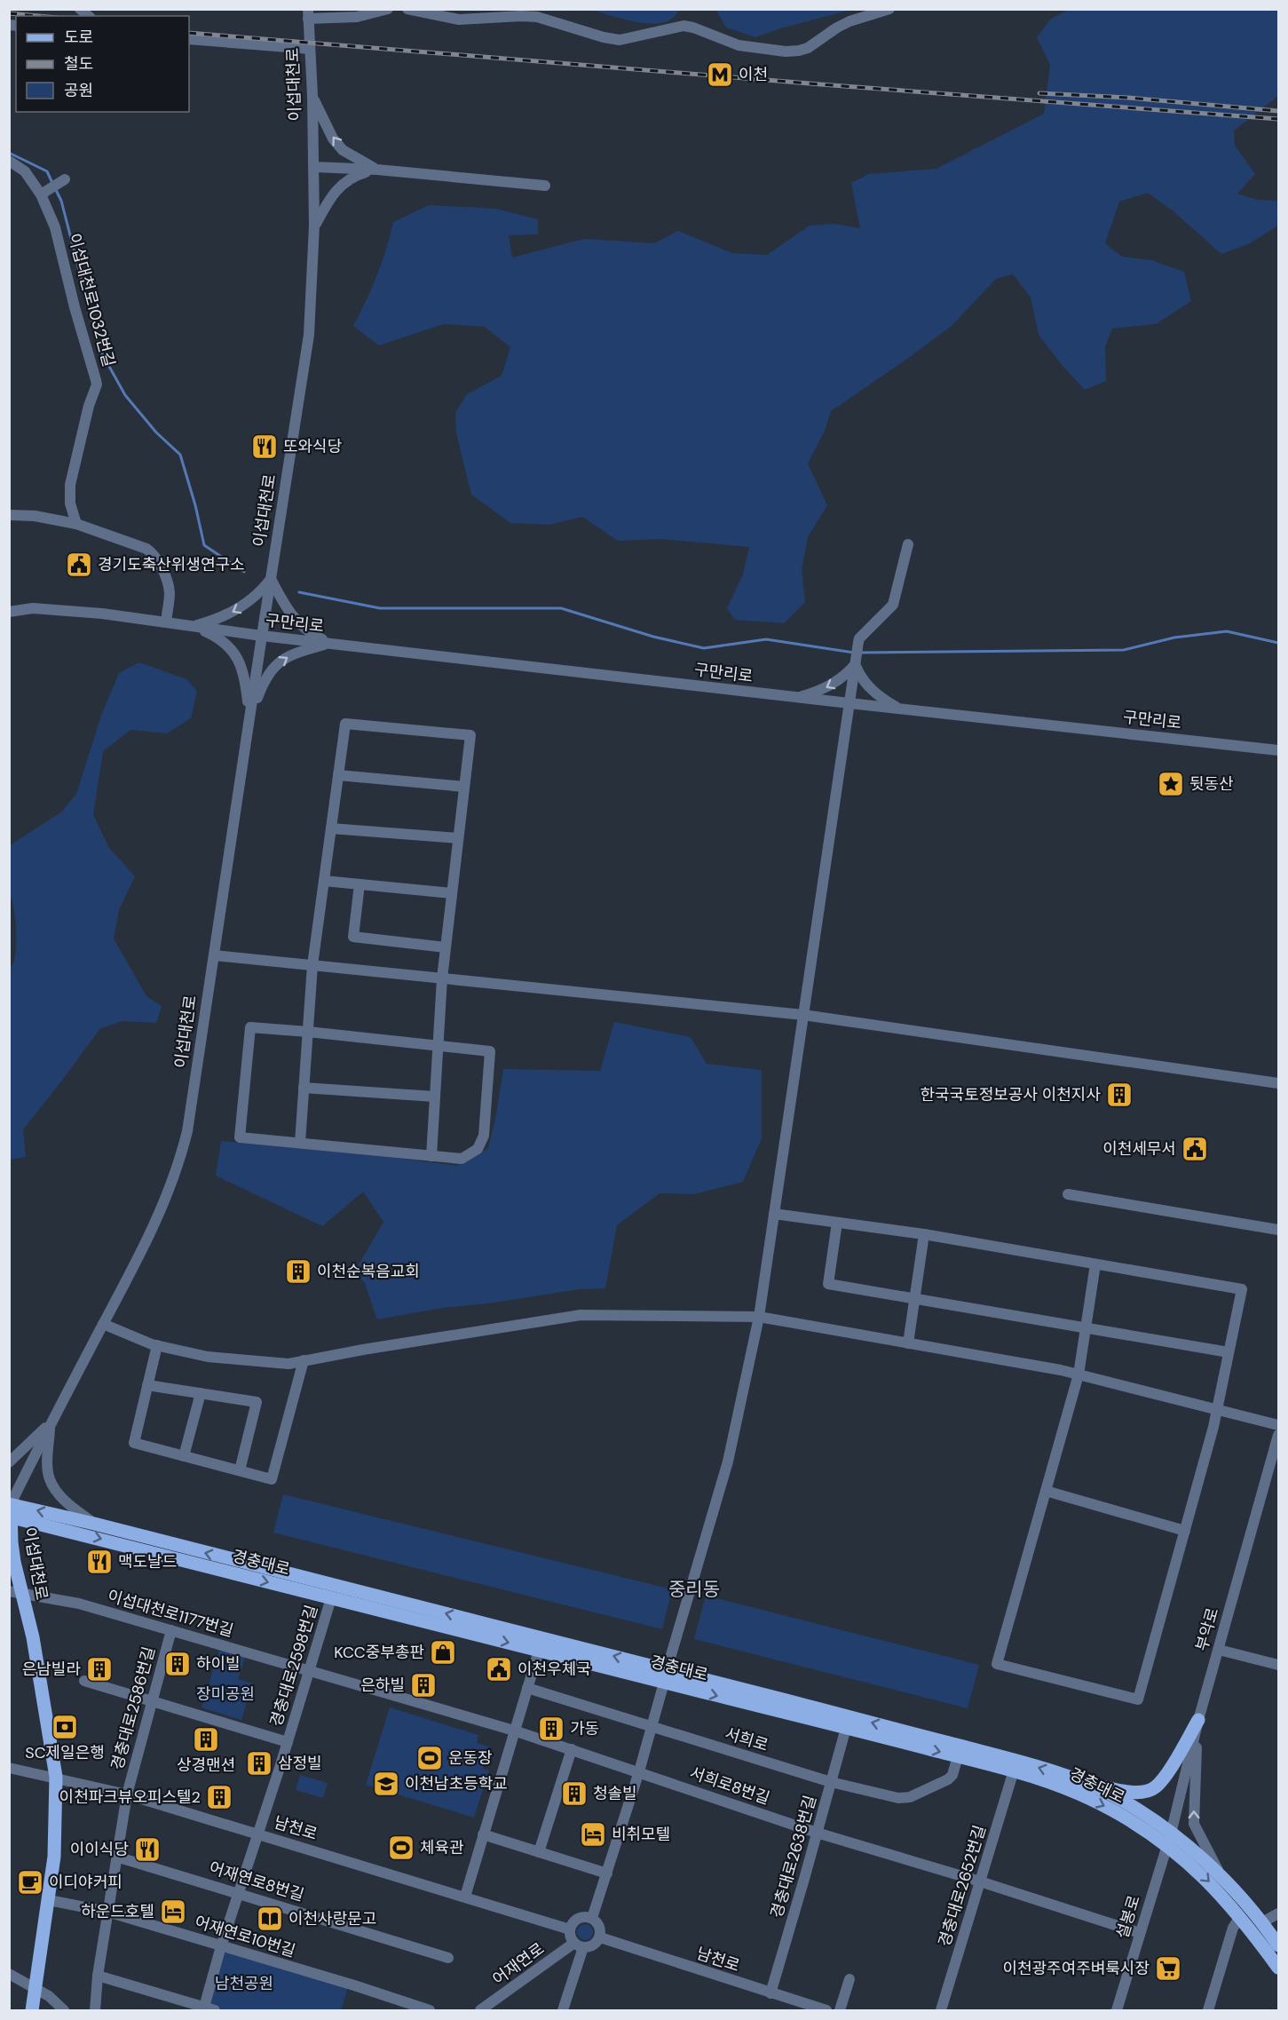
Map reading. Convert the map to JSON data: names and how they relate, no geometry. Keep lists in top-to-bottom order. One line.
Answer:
{"streets":{"main road":["이섭대천로","경충대로"],"street":["이섭대천로1032번길","구만리로","이섭대천로1177번길","부악로","경충대로2598번길","경충대로2586번길","서희로","서희로8번길","남천로","경충대로2638번길","어재연로8번길","경충대로2652번길","설봉로","어재연로10번길","어재연로"]},"crossings":[["이섭대천로","구만리로"],["이섭대천로","경충대로"],["이섭대천로","이섭대천로1177번길"],["이섭대천로","남천로"],["이섭대천로","어재연로10번길"],["경충대로","부악로"],["경충대로","경충대로2598번길"],["경충대로","경충대로2638번길"],["경충대로","경충대로2652번길"],["경충대로","설봉로"],["이섭대천로1177번길","경충대로2598번길"],["이섭대천로1177번길","경충대로2586번길"],["이섭대천로1177번길","서희로8번길"],["부악로","설봉로"],["경충대로2598번길","경충대로2586번길"],["경충대로2598번길","서희로8번길"],["경충대로2598번길","남천로"],["경충대로2598번길","어재연로8번길"],["경충대로2598번길","어재연로10번길"],["경충대로2586번길","남천로"],["경충대로2586번길","어재연로8번길"],["경충대로2586번길","어재연로10번길"],["서희로","경충대로2638번길"],["서희로8번길","경충대로2638번길"],["서희로8번길","경충대로2652번길"],["서희로8번길","설봉로"],["남천로","경충대로2638번길"],["남천로","어재연로"]],"districts":["중리동"],"parks":["장미공원","남천공원"],"places":{"metro station":["이천"],"restaurant":["또와식당","맥도날드","이이식당"],"public building":["경기도축산위생연구소","이천세무서","이천우체국"],"place":["뒷동산"],"building":["한국국토정보공사 이천지사","이천순복음교회","하이빌","은남빌라","은하빌","가동","상경맨션","삼정빌","청솔빌","이천파크뷰오피스텔2"],"shop":["KCC중부총판"],"bank":["SC제일은행"],"sports":["운동장","체육관"],"school or university":["이천남초등학교"],"hotel":["비취모텔","하운드호텔"],"cafe":["이디야커피"],"library":["이천사랑문고"],"supermarket":["이천광주여주벼룩시장"]},"legend":["도로","철도","공원"]}
